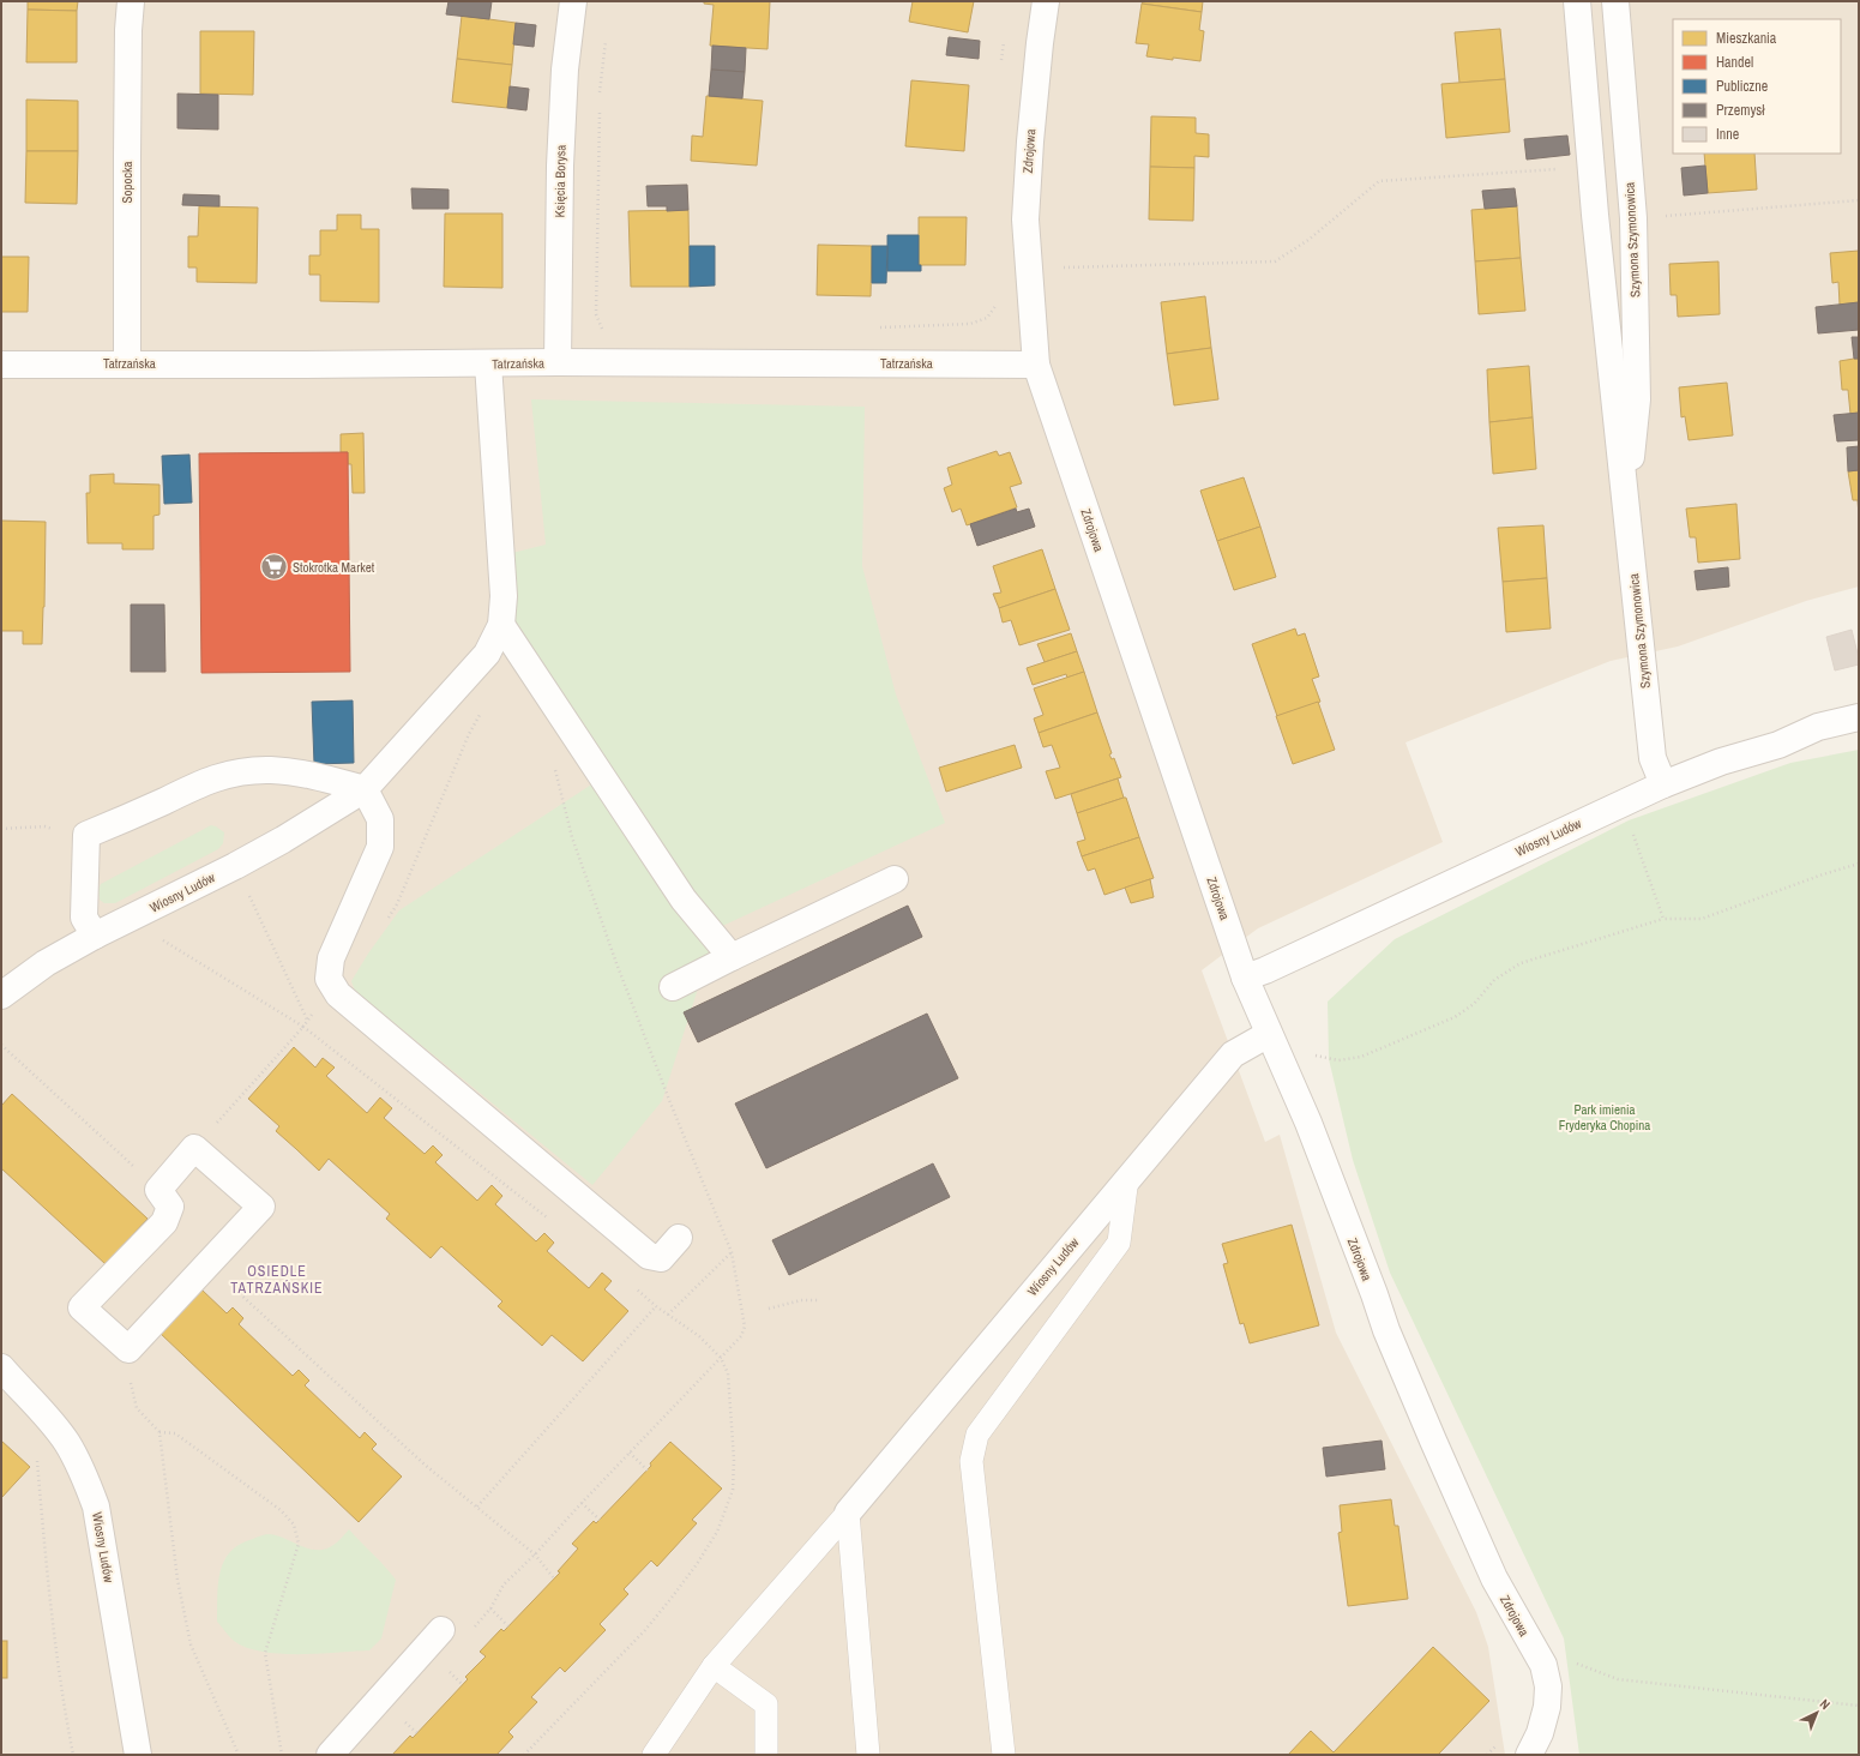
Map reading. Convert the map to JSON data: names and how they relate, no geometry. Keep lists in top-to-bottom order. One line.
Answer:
{"streets":{"street":["Zdrojowa","Księcia Borysa","Sopocka","Szymona Szymonowica","Tatrzańska","Wiosny Ludów"]},"crossings":[["Zdrojowa","Tatrzańska"],["Zdrojowa","Wiosny Ludów"],["Księcia Borysa","Tatrzańska"],["Sopocka","Tatrzańska"],["Szymona Szymonowica","Wiosny Ludów"]],"districts":["OSIEDLE TATRZAŃSKIE"],"parks":["Park imienia Fryderyka Chopina"],"places":{"supermarket":["Stokrotka Market"]},"legend":["Mieszkania","Handel","Publiczne","Przemysł","Inne"],"north":"top right"}
